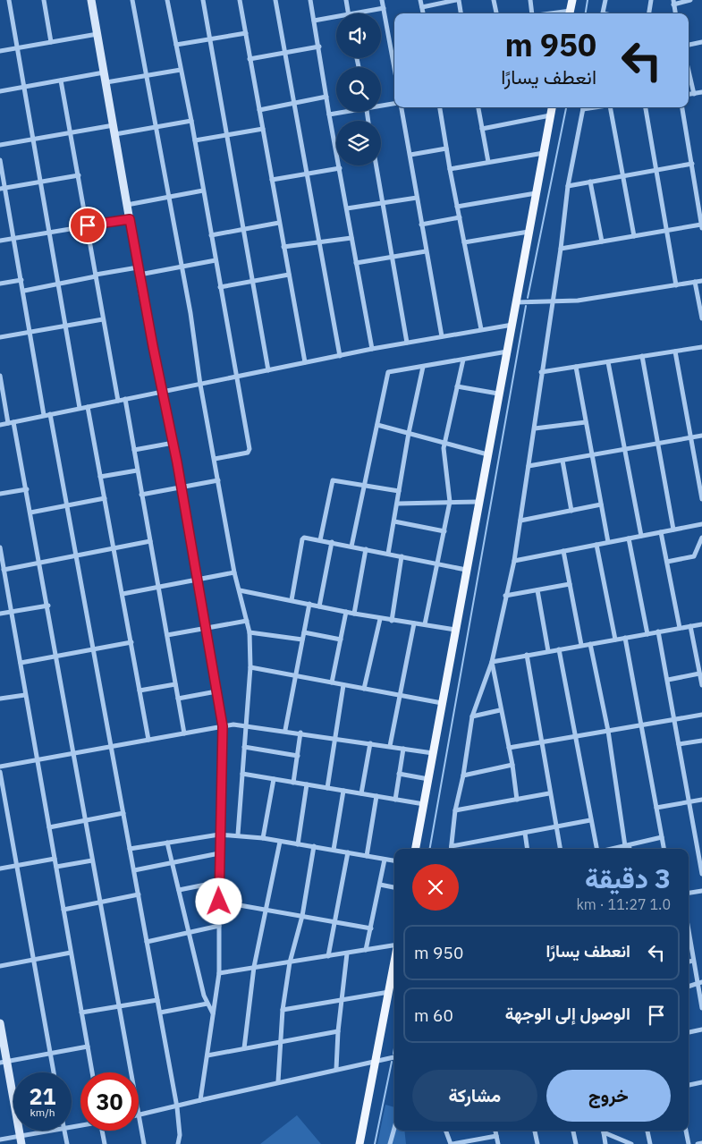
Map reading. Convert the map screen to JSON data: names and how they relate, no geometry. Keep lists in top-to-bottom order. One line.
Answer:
{"page":{"turn":["950 m","انعطف يسارًا"],"heading":["3 دقيقة","1.0 km · 11:27"],"list":[{"name":"انعطف يسارًا","value":"950 m"},{"name":"الوصول إلى الوجهة","value":"60 m"}],"buttons":["خروج","مشاركة"],"speed":"21 km/h","limit":"30"}}
